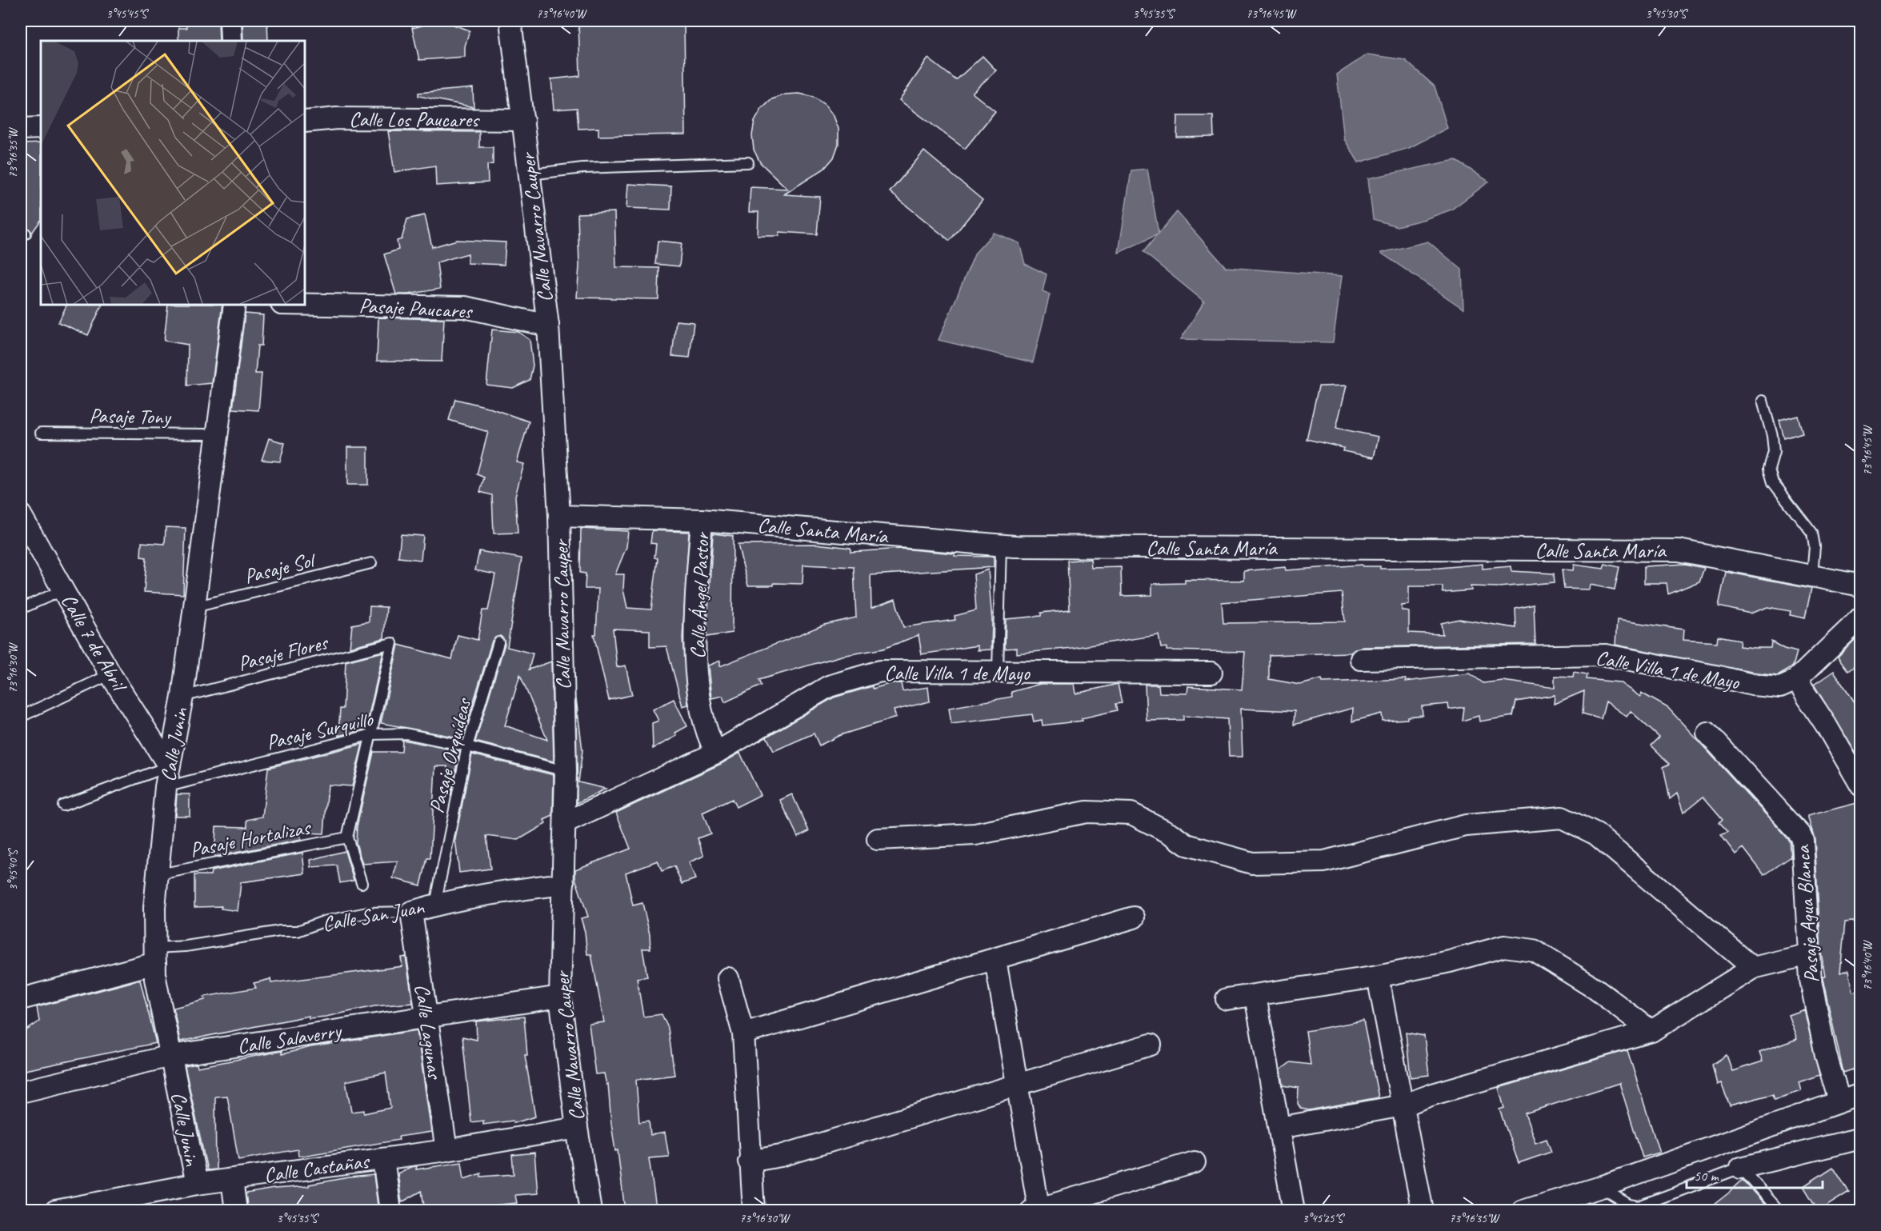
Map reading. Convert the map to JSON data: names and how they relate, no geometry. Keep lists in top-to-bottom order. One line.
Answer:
{"streets":{"street":["Calle Los Paucares","Calle Navarro Cauper","Pasaje Paucares","Calle Santa María","Calle Ángel Pastor","Calle 7 de Abril","Calle Villa 1 de Mayo","Calle Junin","Pasaje Agua Blanca","Calle San Juan","Calle Lagunas","Calle Salaverry","Calle Castañas"],"lane":["Pasaje Tony","Pasaje Sol","Pasaje Flores","Pasaje Surquillo","Pasaje Orquídeas","Pasaje Hortalizas"]},"crossings":[["Calle Los Paucares","Calle Navarro Cauper"],["Calle Navarro Cauper","Pasaje Paucares"],["Calle Navarro Cauper","Calle Santa María"],["Calle Navarro Cauper","Calle Villa 1 de Mayo"],["Calle Navarro Cauper","Pasaje Surquillo"],["Calle Navarro Cauper","Calle San Juan"],["Calle Navarro Cauper","Calle Salaverry"],["Calle Navarro Cauper","Calle Castañas"],["Pasaje Tony","Calle Junin"],["Calle Santa María","Calle Ángel Pastor"],["Pasaje Sol","Calle Junin"],["Calle Ángel Pastor","Calle Villa 1 de Mayo"],["Calle 7 de Abril","Calle Junin"],["Pasaje Flores","Pasaje Surquillo"],["Pasaje Flores","Calle Junin"],["Pasaje Surquillo","Calle Junin"],["Pasaje Surquillo","Pasaje Orquídeas"],["Calle Junin","Pasaje Hortalizas"],["Calle Junin","Calle San Juan"],["Calle Junin","Calle Salaverry"],["Calle Junin","Calle Castañas"],["Pasaje Orquídeas","Calle San Juan"],["Calle San Juan","Calle Lagunas"],["Calle Lagunas","Calle Salaverry"],["Calle Lagunas","Calle Castañas"]],"scale_bar":"50 m","coordinates":["3°45'45\"S","73°16'40\"W","3°45'35\"S","73°16'45\"W","3°45'30\"S","73°16'35\"W","73°16'30\"W","3°45'40\"S","3°45'25\"S"]}
